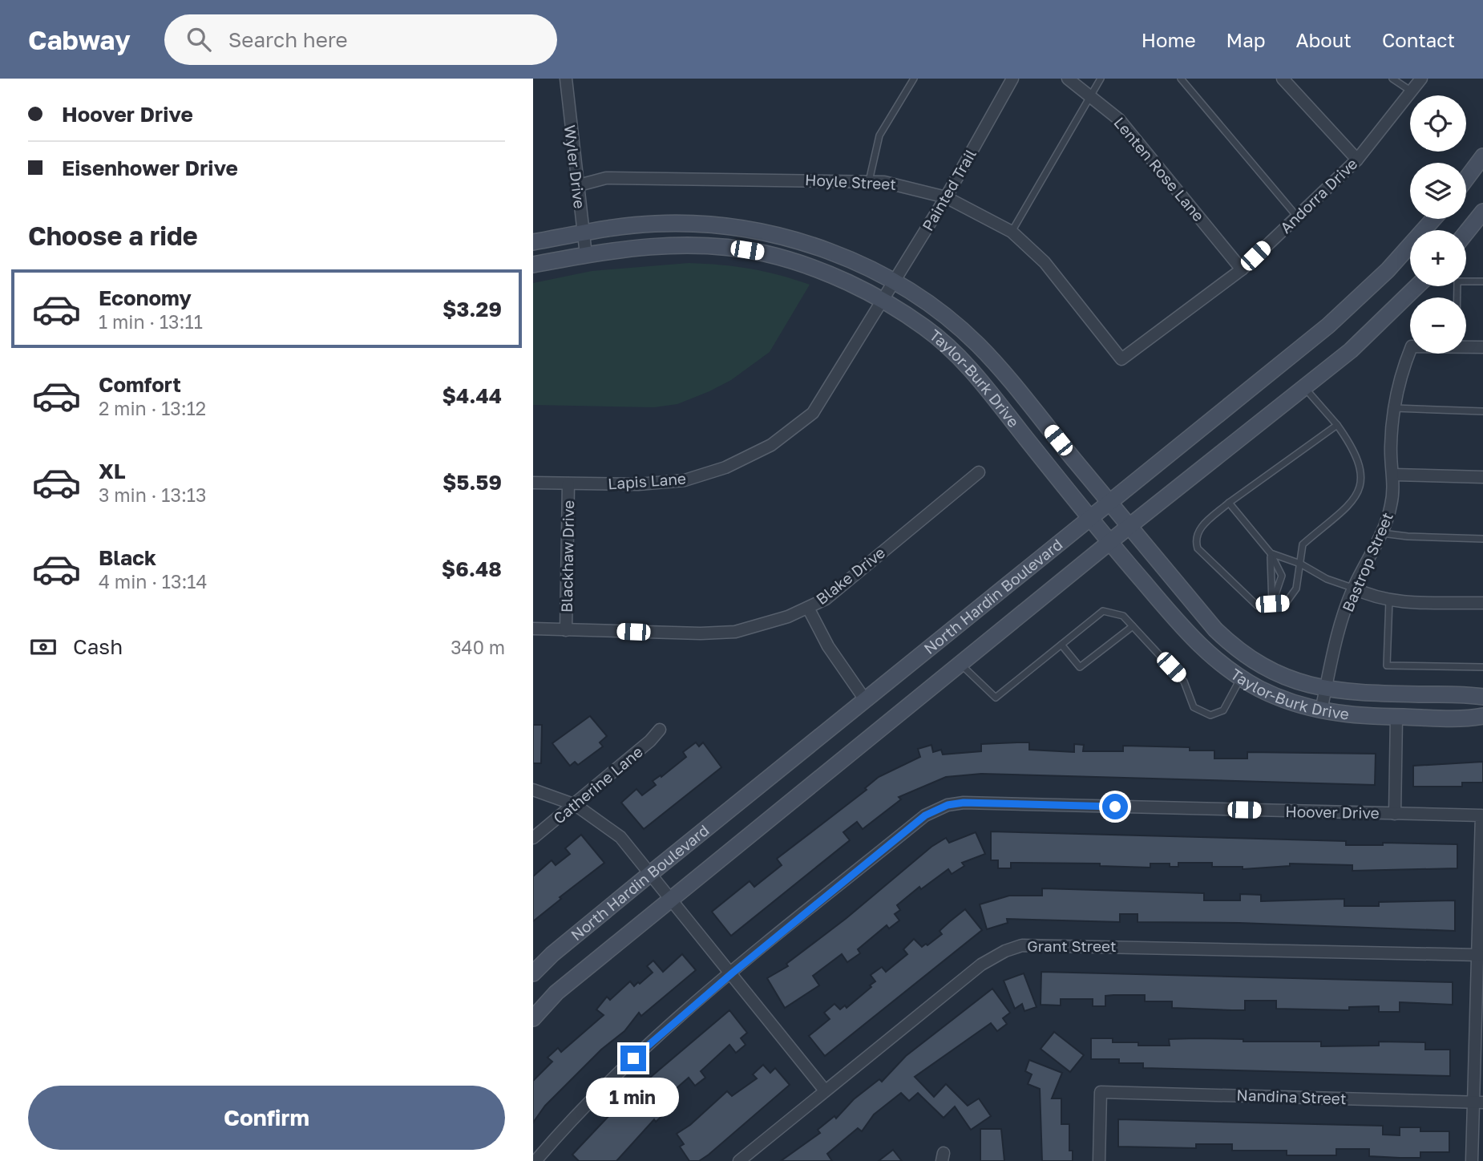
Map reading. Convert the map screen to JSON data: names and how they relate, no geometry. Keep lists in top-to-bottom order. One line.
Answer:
{"streets":{"main road":["Taylor-Burk Drive","North Hardin Boulevard"],"street":["Wyler Drive","Lenten Rose Lane","Hoyle Street","Painted Trail","Andorra Drive","Lapis Lane","Blackhaw Drive","Bastrop Street","Blake Drive","Catherine Lane","Hoover Drive","Grant Street","Nandina Street"]},"crossings":[["Wyler Drive","Hoyle Street"],["Wyler Drive","Taylor-Burk Drive"],["Lenten Rose Lane","Andorra Drive"],["Hoyle Street","Painted Trail"],["Hoyle Street","Andorra Drive"],["Painted Trail","Taylor-Burk Drive"],["Painted Trail","Lapis Lane"],["Taylor-Burk Drive","Lapis Lane"],["Taylor-Burk Drive","Bastrop Street"],["Taylor-Burk Drive","North Hardin Boulevard"],["Lapis Lane","Blackhaw Drive"],["Blackhaw Drive","Blake Drive"],["Hoover Drive","Grant Street"]],"page":{"header":"Cabway","search":"Search here","nav":["Home","Map","About","Contact"],"banner":["Hoover Drive","Eisenhower Drive"],"map_buttons":["+","−"],"heading":"Choose a ride","list":[{"name":"Economy","note":"1 min · 13:11","value":"$3.29"},{"name":"Comfort","note":"2 min · 13:12","value":"$4.44"},{"name":"XL","note":"3 min · 13:13","value":"$5.59"},{"name":"Black","note":"4 min · 13:14","value":"$6.48"}],"pay":["Cash","340 m"],"buttons":"Confirm","bubble":"1 min"}}
